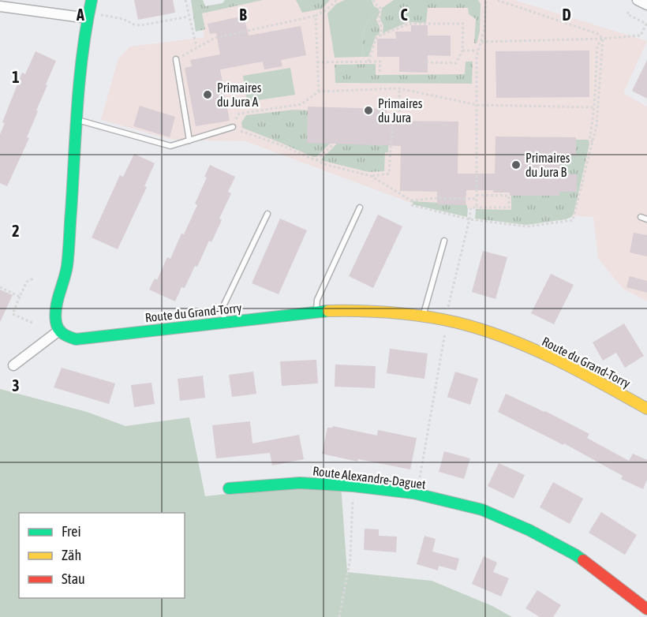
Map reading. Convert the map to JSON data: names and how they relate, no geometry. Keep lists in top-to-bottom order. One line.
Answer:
{"streets":{"street":["Route du Grand-Torry","Route Alexandre-Daguet"]},"places":["Primaires du Jura A","Primaires du Jura","Primaires du Jura B"],"legend":["Frei","Zäh","Stau"],"grid":{"columns":["A","B","C","D"],"rows":["1","2","3"]}}
